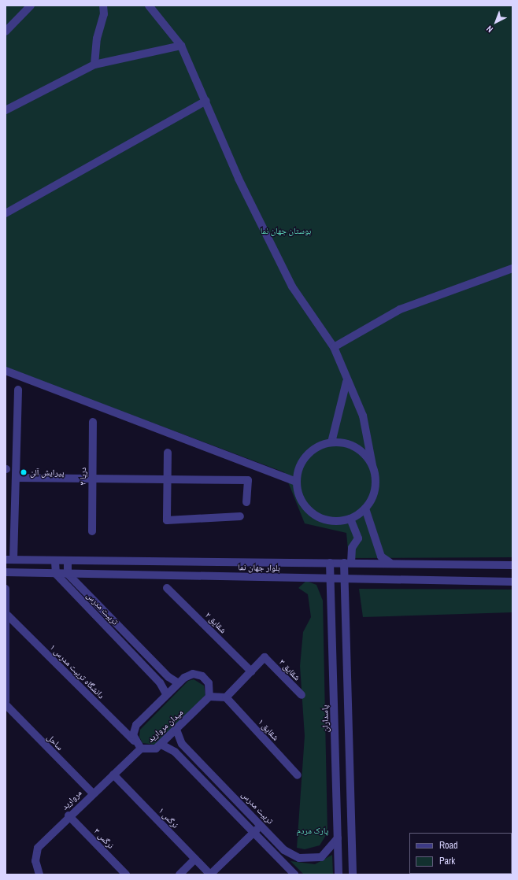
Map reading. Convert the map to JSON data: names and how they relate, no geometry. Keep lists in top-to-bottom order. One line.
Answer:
{"streets":{"street":["دریا ۳","بلوار جهان نما","تربیت مدرس","شقایق ۲","شقایق ۳","۱ دانشگاه تربیت مدرس","پاسداران","میدان مروارید","شقایق ۱","ساحل","مروارید","نرگس ۱","نرگس ۳"]},"crossings":[["بلوار جهان نما","تربیت مدرس"],["بلوار جهان نما","پاسداران"],["تربیت مدرس","پاسداران"],["تربیت مدرس","میدان مروارید"],["شقایق ۲","شقایق ۳"],["۱ دانشگاه تربیت مدرس","میدان مروارید"],["میدان مروارید","مروارید"],["ساحل","مروارید"],["مروارید","نرگس ۱"],["مروارید","نرگس ۳"]],"parks":["بوستان جهان نما","پارک مردم"],"places":["پیرایش آلن"],"legend":["Road","Park"],"north":"bottom left"}
